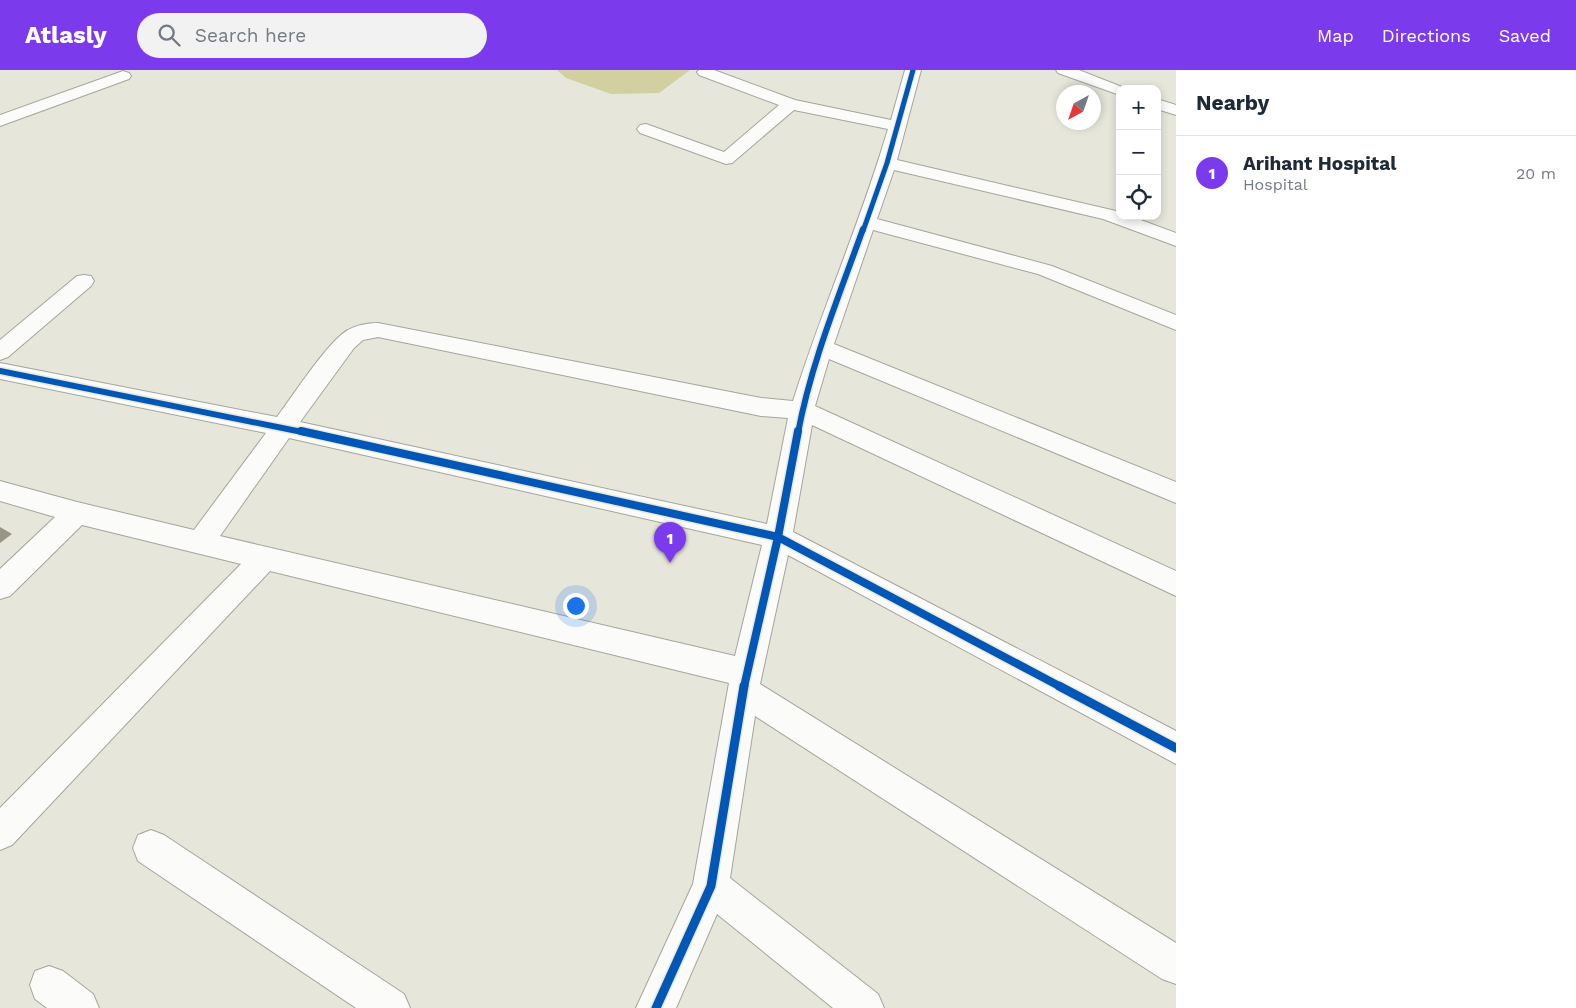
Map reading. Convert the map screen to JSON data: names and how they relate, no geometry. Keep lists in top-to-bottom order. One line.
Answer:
{"north":"bottom left","page":{"header":"Atlasly","search":"Search here","nav":["Map","Directions","Saved"],"heading":"Nearby","map_buttons":["+","−"],"list":[{"mark":"1","name":"Arihant Hospital","note":"Hospital","value":"20 m"}],"pins":"1"}}
